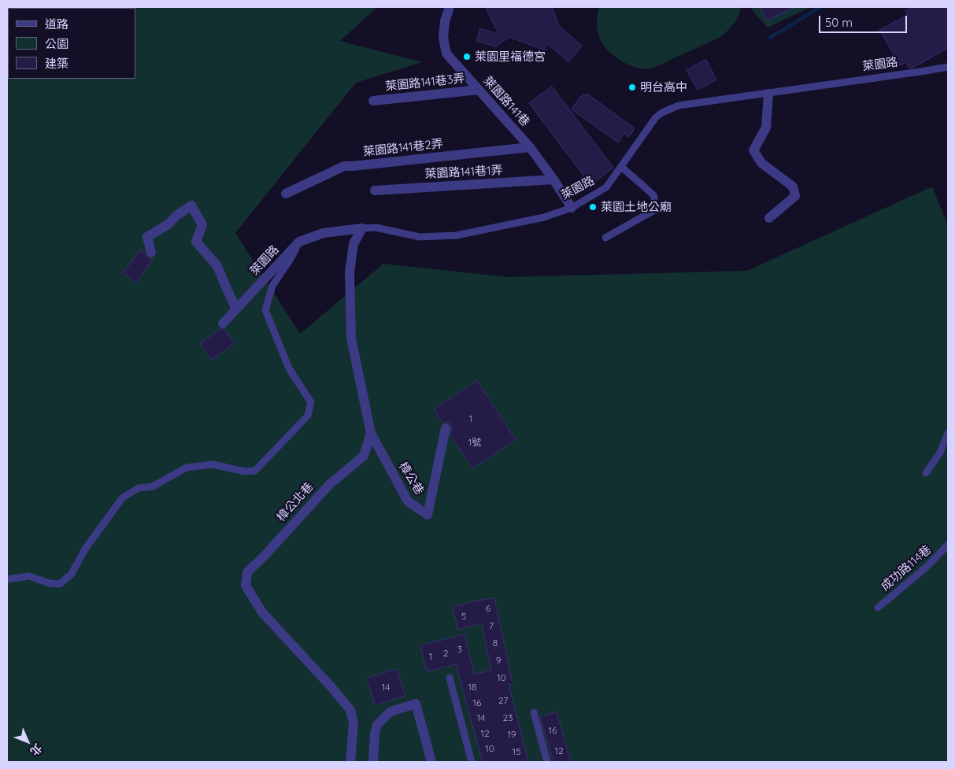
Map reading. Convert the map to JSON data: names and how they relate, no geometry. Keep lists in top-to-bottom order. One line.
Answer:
{"streets":{"street":["萊園路","萊園路141巷3弄","萊園路141巷","萊園路141巷2弄","萊園路141巷1弄","樟公巷","樟公北巷"],"lane":["成功路114巷"]},"crossings":[["萊園路","萊園路141巷"],["萊園路","樟公北巷"],["萊園路141巷3弄","萊園路141巷"],["萊園路141巷","萊園路141巷2弄"],["萊園路141巷","萊園路141巷1弄"],["樟公巷","樟公北巷"]],"places":["萊園里福德宮","明台高中","萊園土地公廟"],"house_numbers":["1","1號","6","5","7","8","3","2","1","9","10","14","18","27","16","14","23","16","12","19","10","12","15"],"legend":["道路","公園","建築"],"scale_bar":"50 m","north":"bottom right"}
